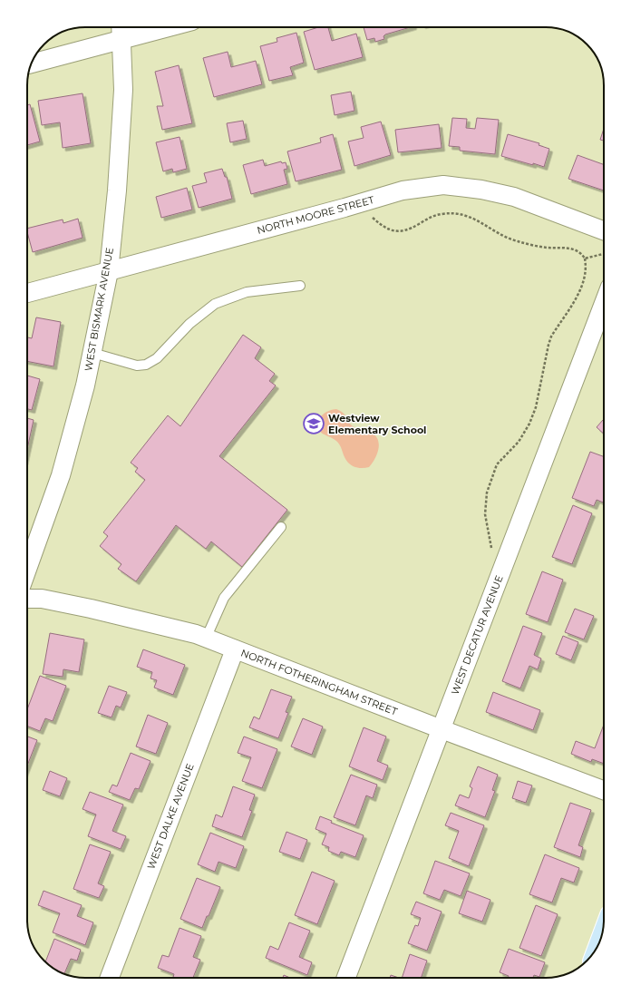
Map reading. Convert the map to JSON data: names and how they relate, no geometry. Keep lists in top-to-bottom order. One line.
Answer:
{"streets":{"street":["NORTH MOORE STREET","WEST BISMARK AVENUE","WEST DECATUR AVENUE","NORTH FOTHERINGHAM STREET","WEST DALKE AVENUE"]},"crossings":[["NORTH MOORE STREET","WEST BISMARK AVENUE"],["WEST DECATUR AVENUE","NORTH FOTHERINGHAM STREET"],["NORTH FOTHERINGHAM STREET","WEST DALKE AVENUE"]],"places":{"school or university":["Westview Elementary School"]}}
